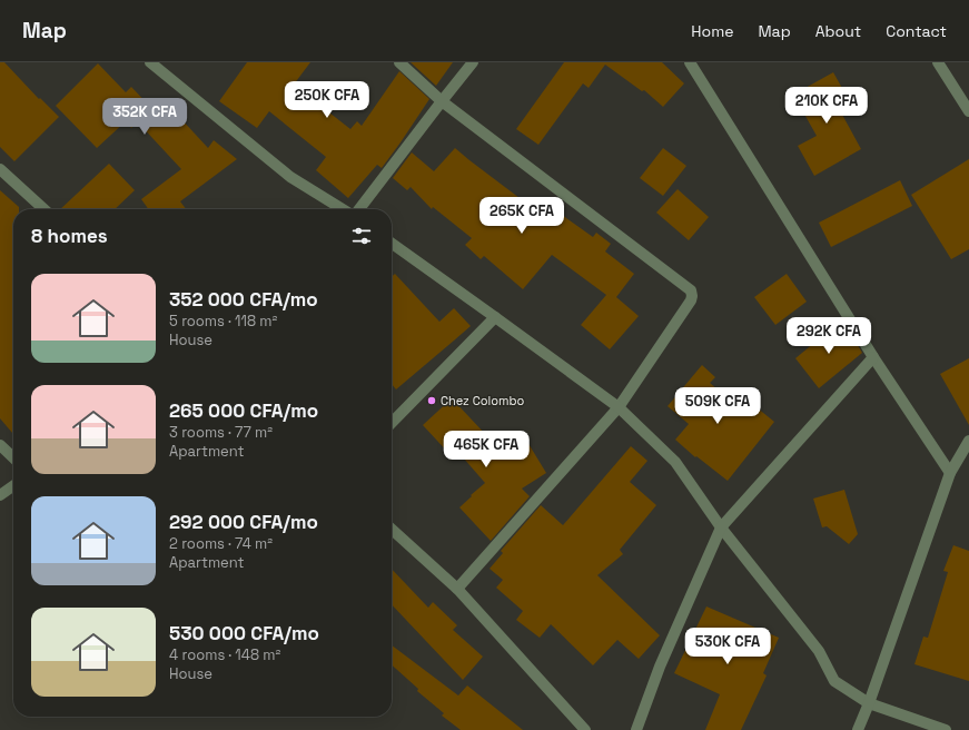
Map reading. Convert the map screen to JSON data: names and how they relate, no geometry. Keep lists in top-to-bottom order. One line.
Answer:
{"places":["Chez Colombo"],"page":{"header":"Map","nav":["Home","Map","About","Contact"],"price":["250K CFA","210K CFA","352K CFA","265K CFA","292K CFA","509K CFA","465K CFA","530K CFA"],"heading":"8 homes","list":[{"name":"352 000 CFA/mo","note":"5 rooms · 118 m² · House"},{"name":"265 000 CFA/mo","note":"3 rooms · 77 m² · Apartment"},{"name":"292 000 CFA/mo","note":"2 rooms · 74 m² · Apartment"},{"name":"530 000 CFA/mo","note":"4 rooms · 148 m² · House"}]}}
